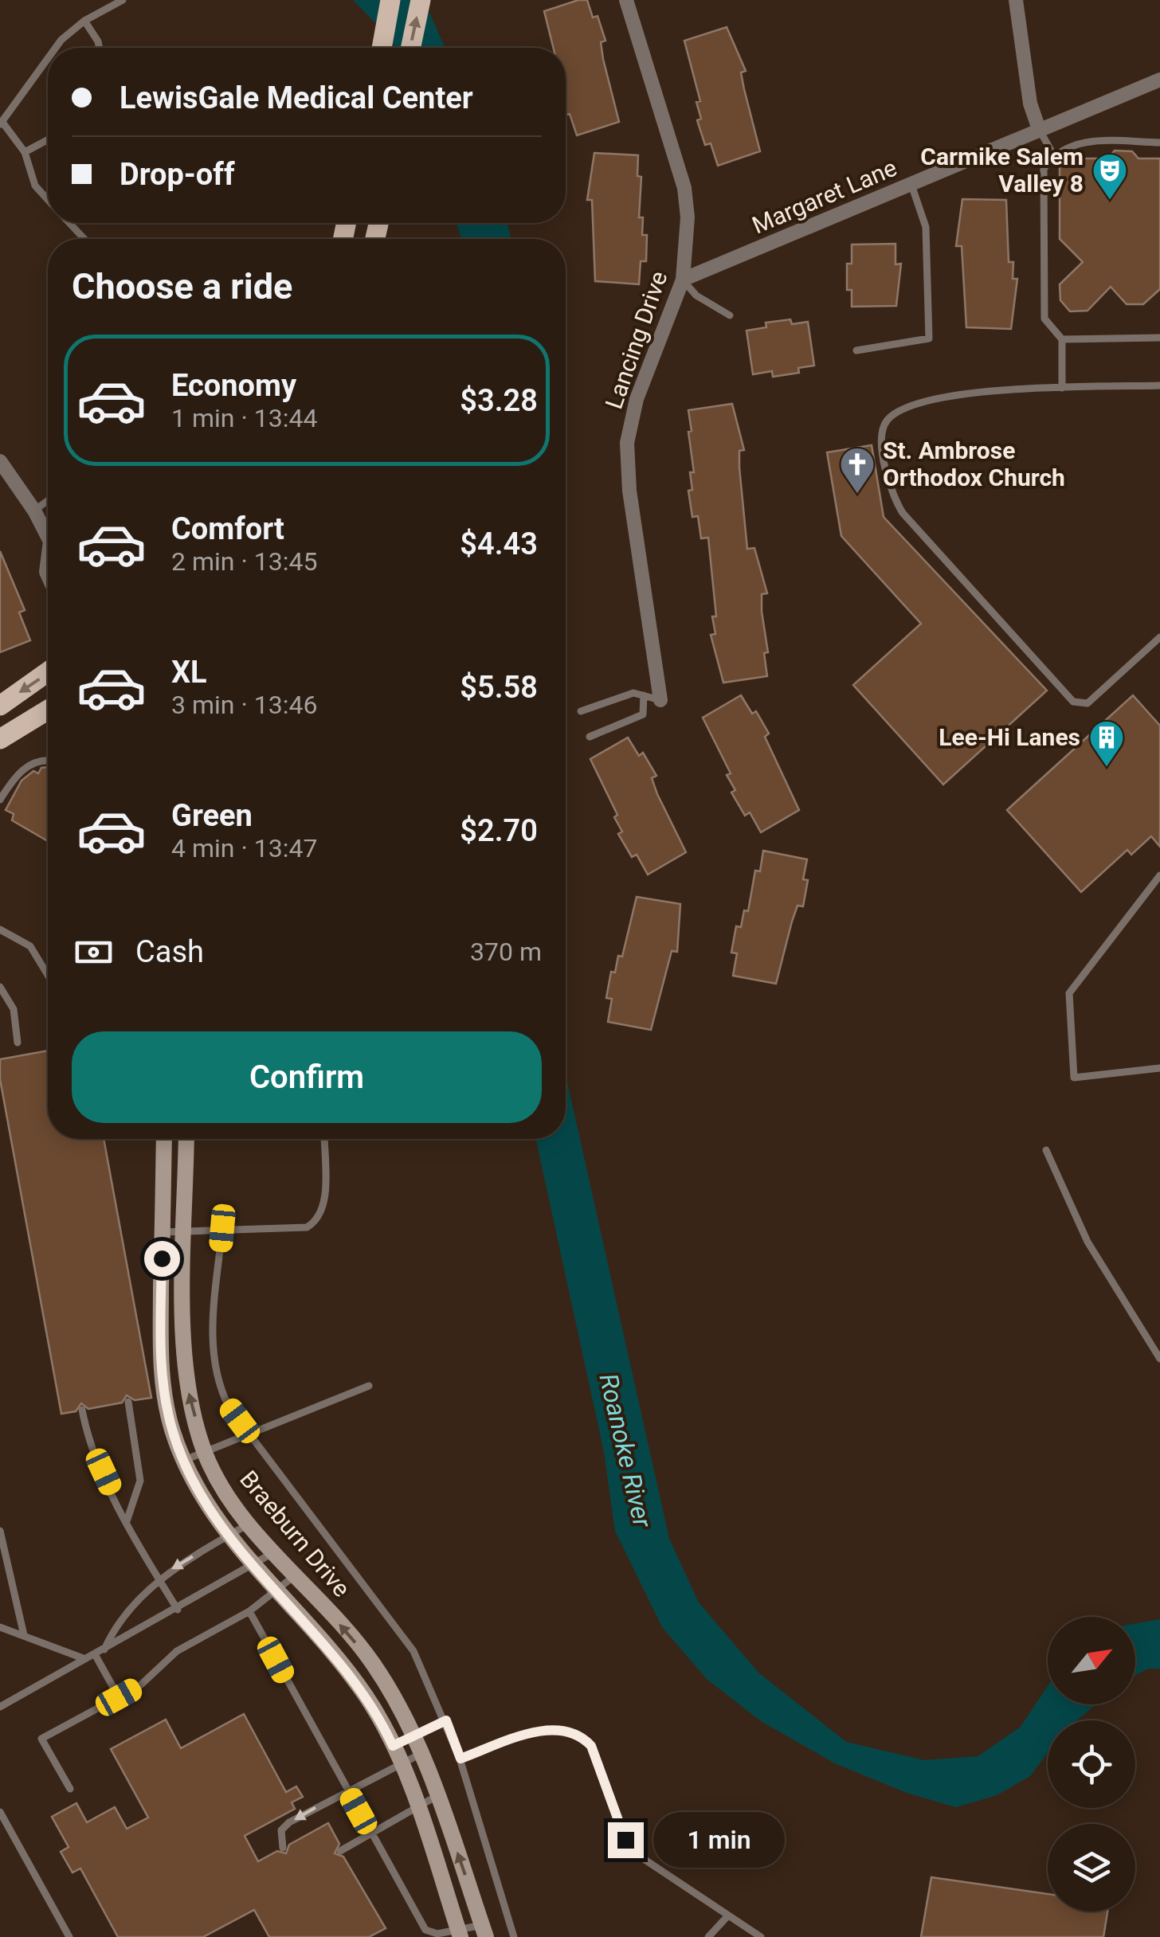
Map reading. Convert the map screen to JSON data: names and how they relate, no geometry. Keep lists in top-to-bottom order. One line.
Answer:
{"streets":{"street":["Margaret Lane","Lancing Drive","Braeburn Drive"]},"crossings":[["Margaret Lane","Lancing Drive"]],"water":["Roanoke River"],"places":{"theatre":["Carmike Salem Valley 8"],"church":["St. Ambrose Orthodox Church"],"building":["Lee-Hi Lanes"]},"north":"top right","page":{"banner":["LewisGale Medical Center","Drop-off"],"heading":"Choose a ride","list":[{"name":"Economy","note":"1 min · 13:44","value":"$3.28"},{"name":"Comfort","note":"2 min · 13:45","value":"$4.43"},{"name":"XL","note":"3 min · 13:46","value":"$5.58"},{"name":"Green","note":"4 min · 13:47","value":"$2.70"}],"pay":["Cash","370 m"],"buttons":"Confirm","bubble":"1 min"}}
